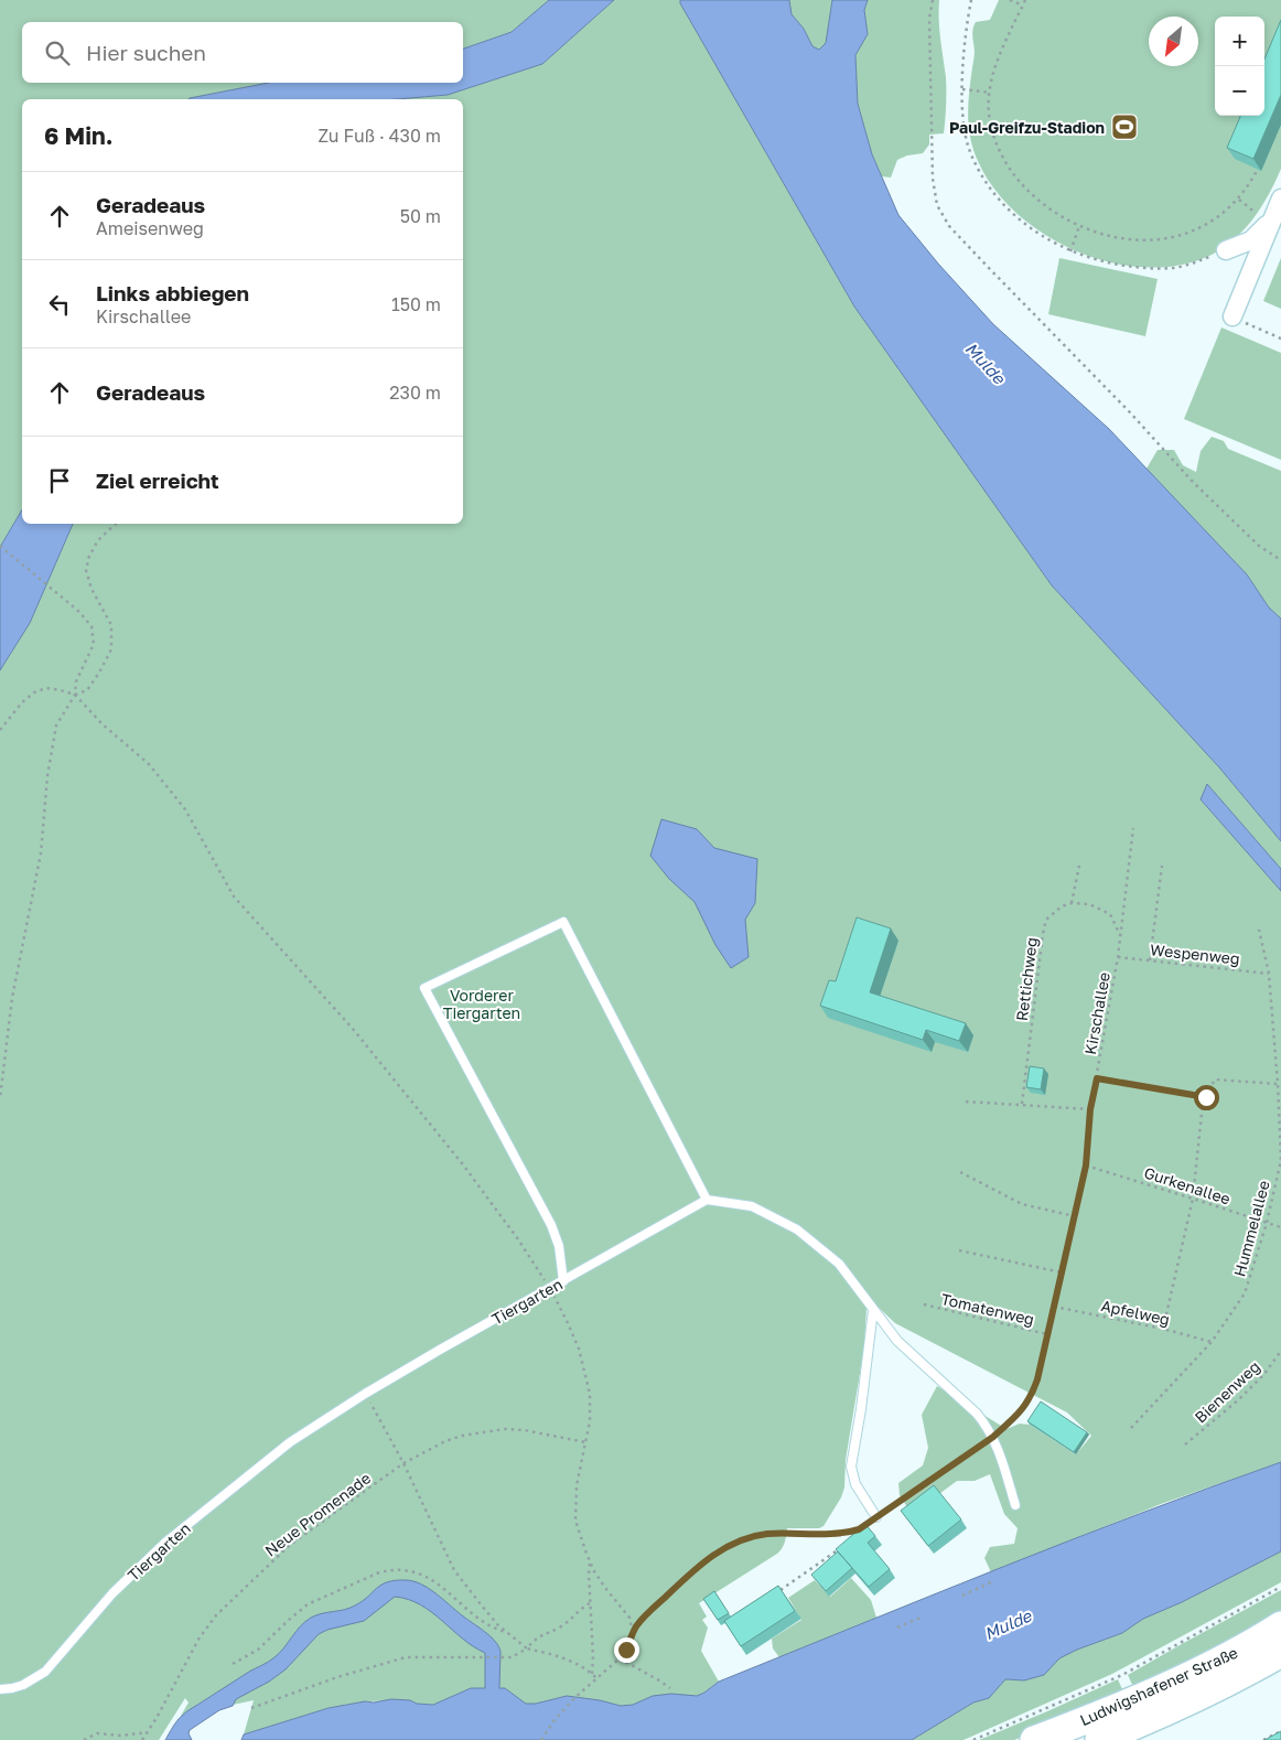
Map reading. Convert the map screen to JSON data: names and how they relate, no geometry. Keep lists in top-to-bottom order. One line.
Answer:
{"streets":{"main road":["Ludwigshafener Straße"],"lane":["Tiergarten"],"path":["Wespenweg","Rettichweg","Kirschallee","Gurkenallee","Hummelallee","Tomatenweg","Apfelweg","Bienenweg","Neue Promenade"]},"crossings":[["Wespenweg","Kirschallee"],["Wespenweg","Hummelallee"],["Kirschallee","Gurkenallee"],["Kirschallee","Tomatenweg"],["Kirschallee","Apfelweg"],["Gurkenallee","Hummelallee"],["Hummelallee","Apfelweg"]],"water":["Mulde"],"parks":["Vorderer Tiergarten"],"places":{"sports":["Paul-Greifzu-Stadion"]},"north":"bottom left","page":{"map_buttons":["+","−"],"search":"Hier suchen","heading":["6 Min.","Zu Fuß · 430 m"],"list":[["Geradeaus","Ameisenweg","50 m"],["Links abbiegen","Kirschallee","150 m"],["Geradeaus","230 m"],"Ziel erreicht"]}}
